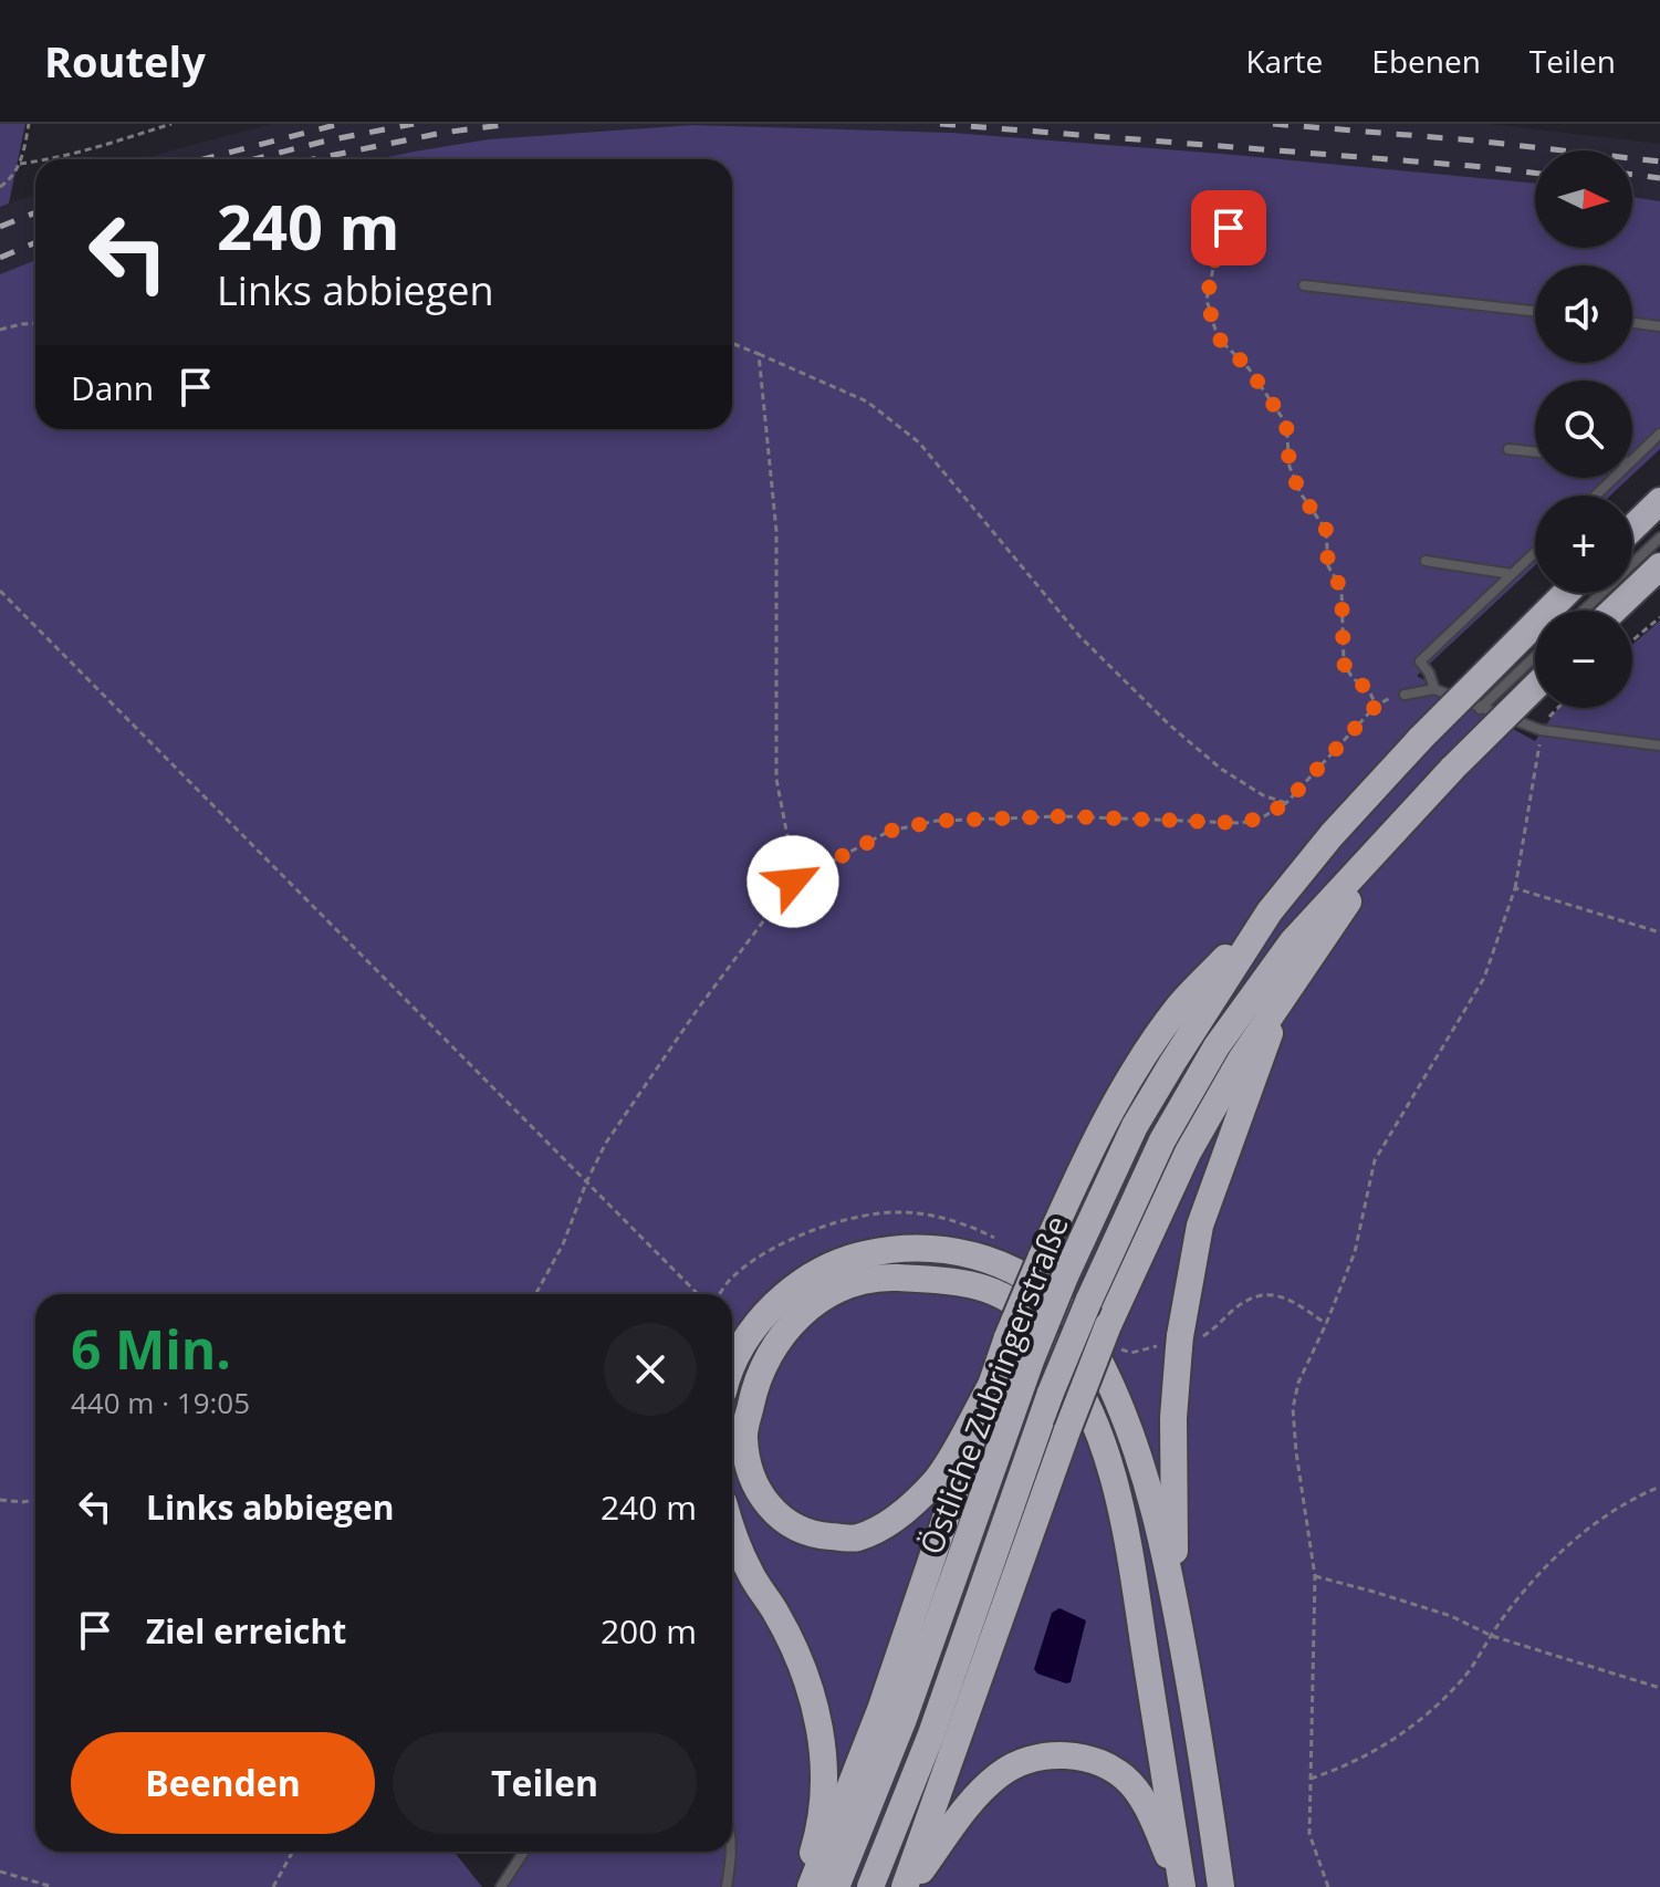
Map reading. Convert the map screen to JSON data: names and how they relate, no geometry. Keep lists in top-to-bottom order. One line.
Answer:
{"streets":{"highway":["Östliche Zubringerstraße"]},"north":"right","page":{"header":"Routely","nav":["Karte","Ebenen","Teilen"],"map_buttons":["+","−"],"turn":["240 m","Links abbiegen"],"then":"Dann","heading":["6 Min.","440 m · 19:05"],"list":[{"name":"Links abbiegen","value":"240 m"},{"name":"Ziel erreicht","value":"200 m"}],"buttons":["Beenden","Teilen"]}}
